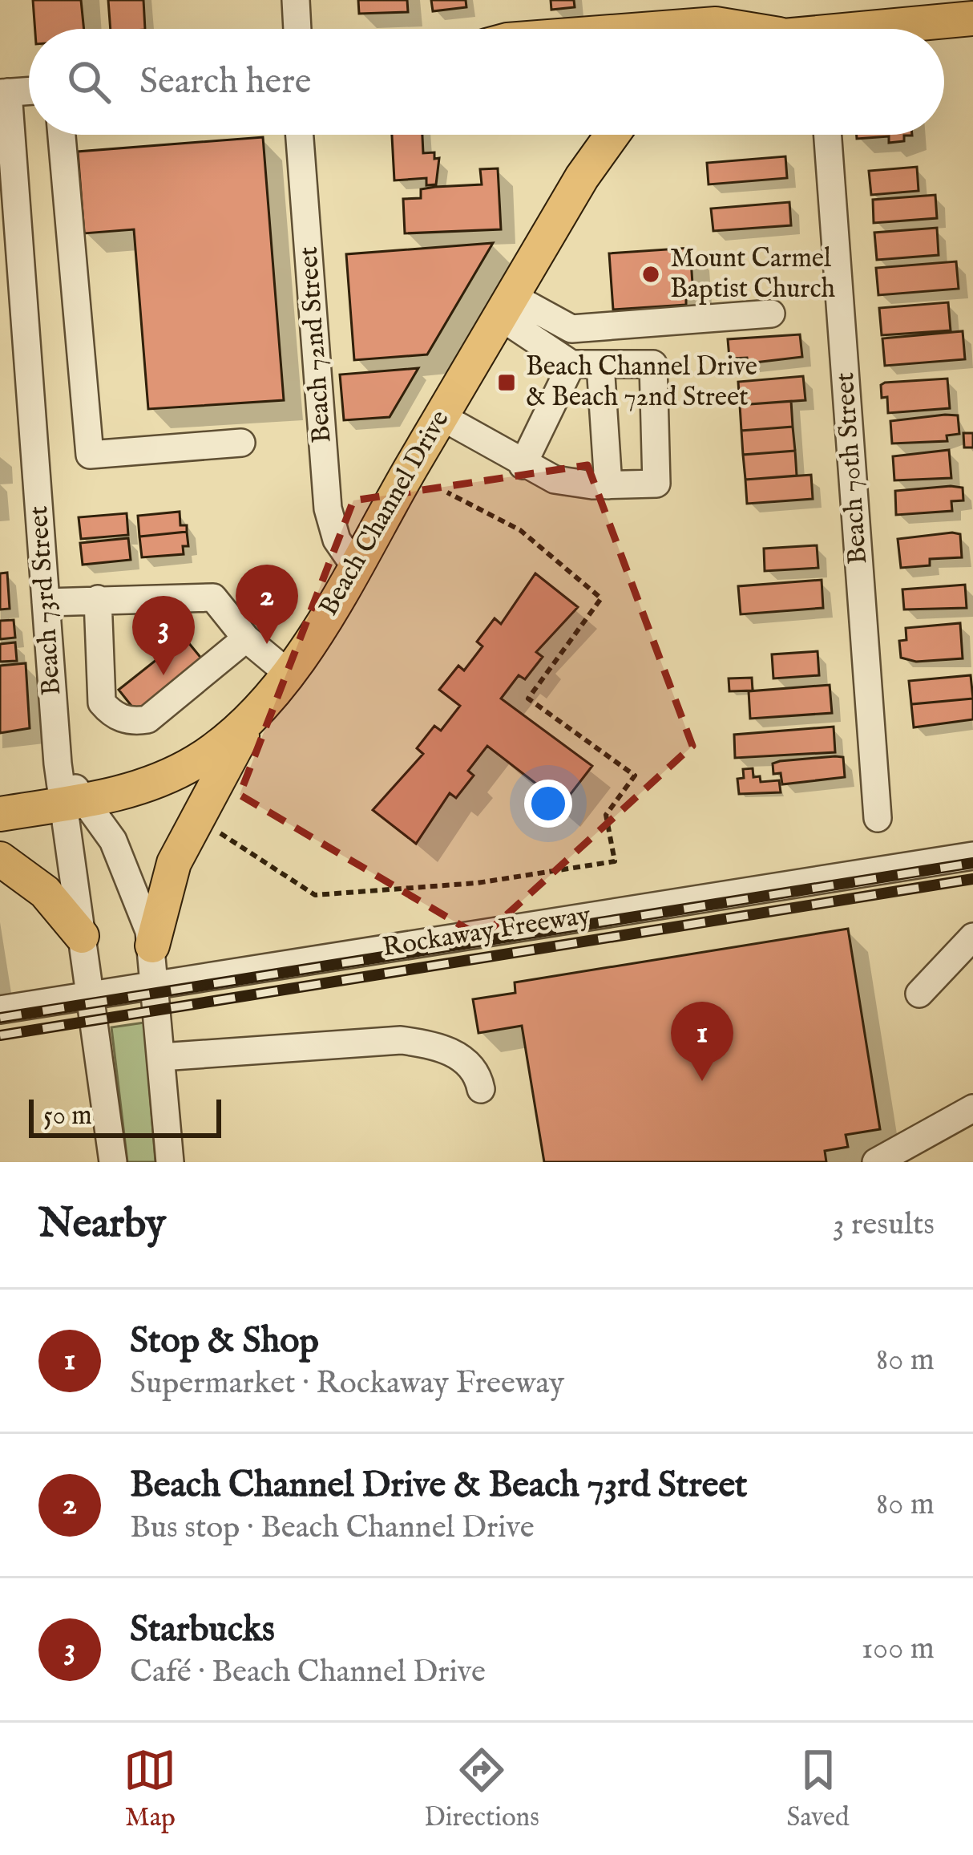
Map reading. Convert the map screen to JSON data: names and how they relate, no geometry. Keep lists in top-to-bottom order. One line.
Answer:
{"streets":{"main road":["Beach Channel Drive"],"street":["Beach 72nd Street","Beach 70th Street","Beach 73rd Street","Rockaway Freeway"]},"crossings":[["Beach 72nd Street","Beach Channel Drive"],["Beach Channel Drive","Beach 73rd Street"],["Beach 73rd Street","Rockaway Freeway"]],"places":{"other":["Mount Carmel Baptist Church"],"transit":["Beach Channel Drive & Beach 72nd Street"]},"scale_bar":"50 m","page":{"search":"Search here","pins":["2","3","1"],"scale":"50 m","heading":["Nearby","3 results"],"list":[{"mark":"1","name":"Stop & Shop","note":"Supermarket · Rockaway Freeway","value":"80 m"},{"mark":"2","name":"Beach Channel Drive & Beach 73rd Street","note":"Bus stop · Beach Channel Drive","value":"80 m"},{"mark":"3","name":"Starbucks","note":"Café · Beach Channel Drive","value":"100 m"}],"nav":["Map","Directions","Saved"]}}
